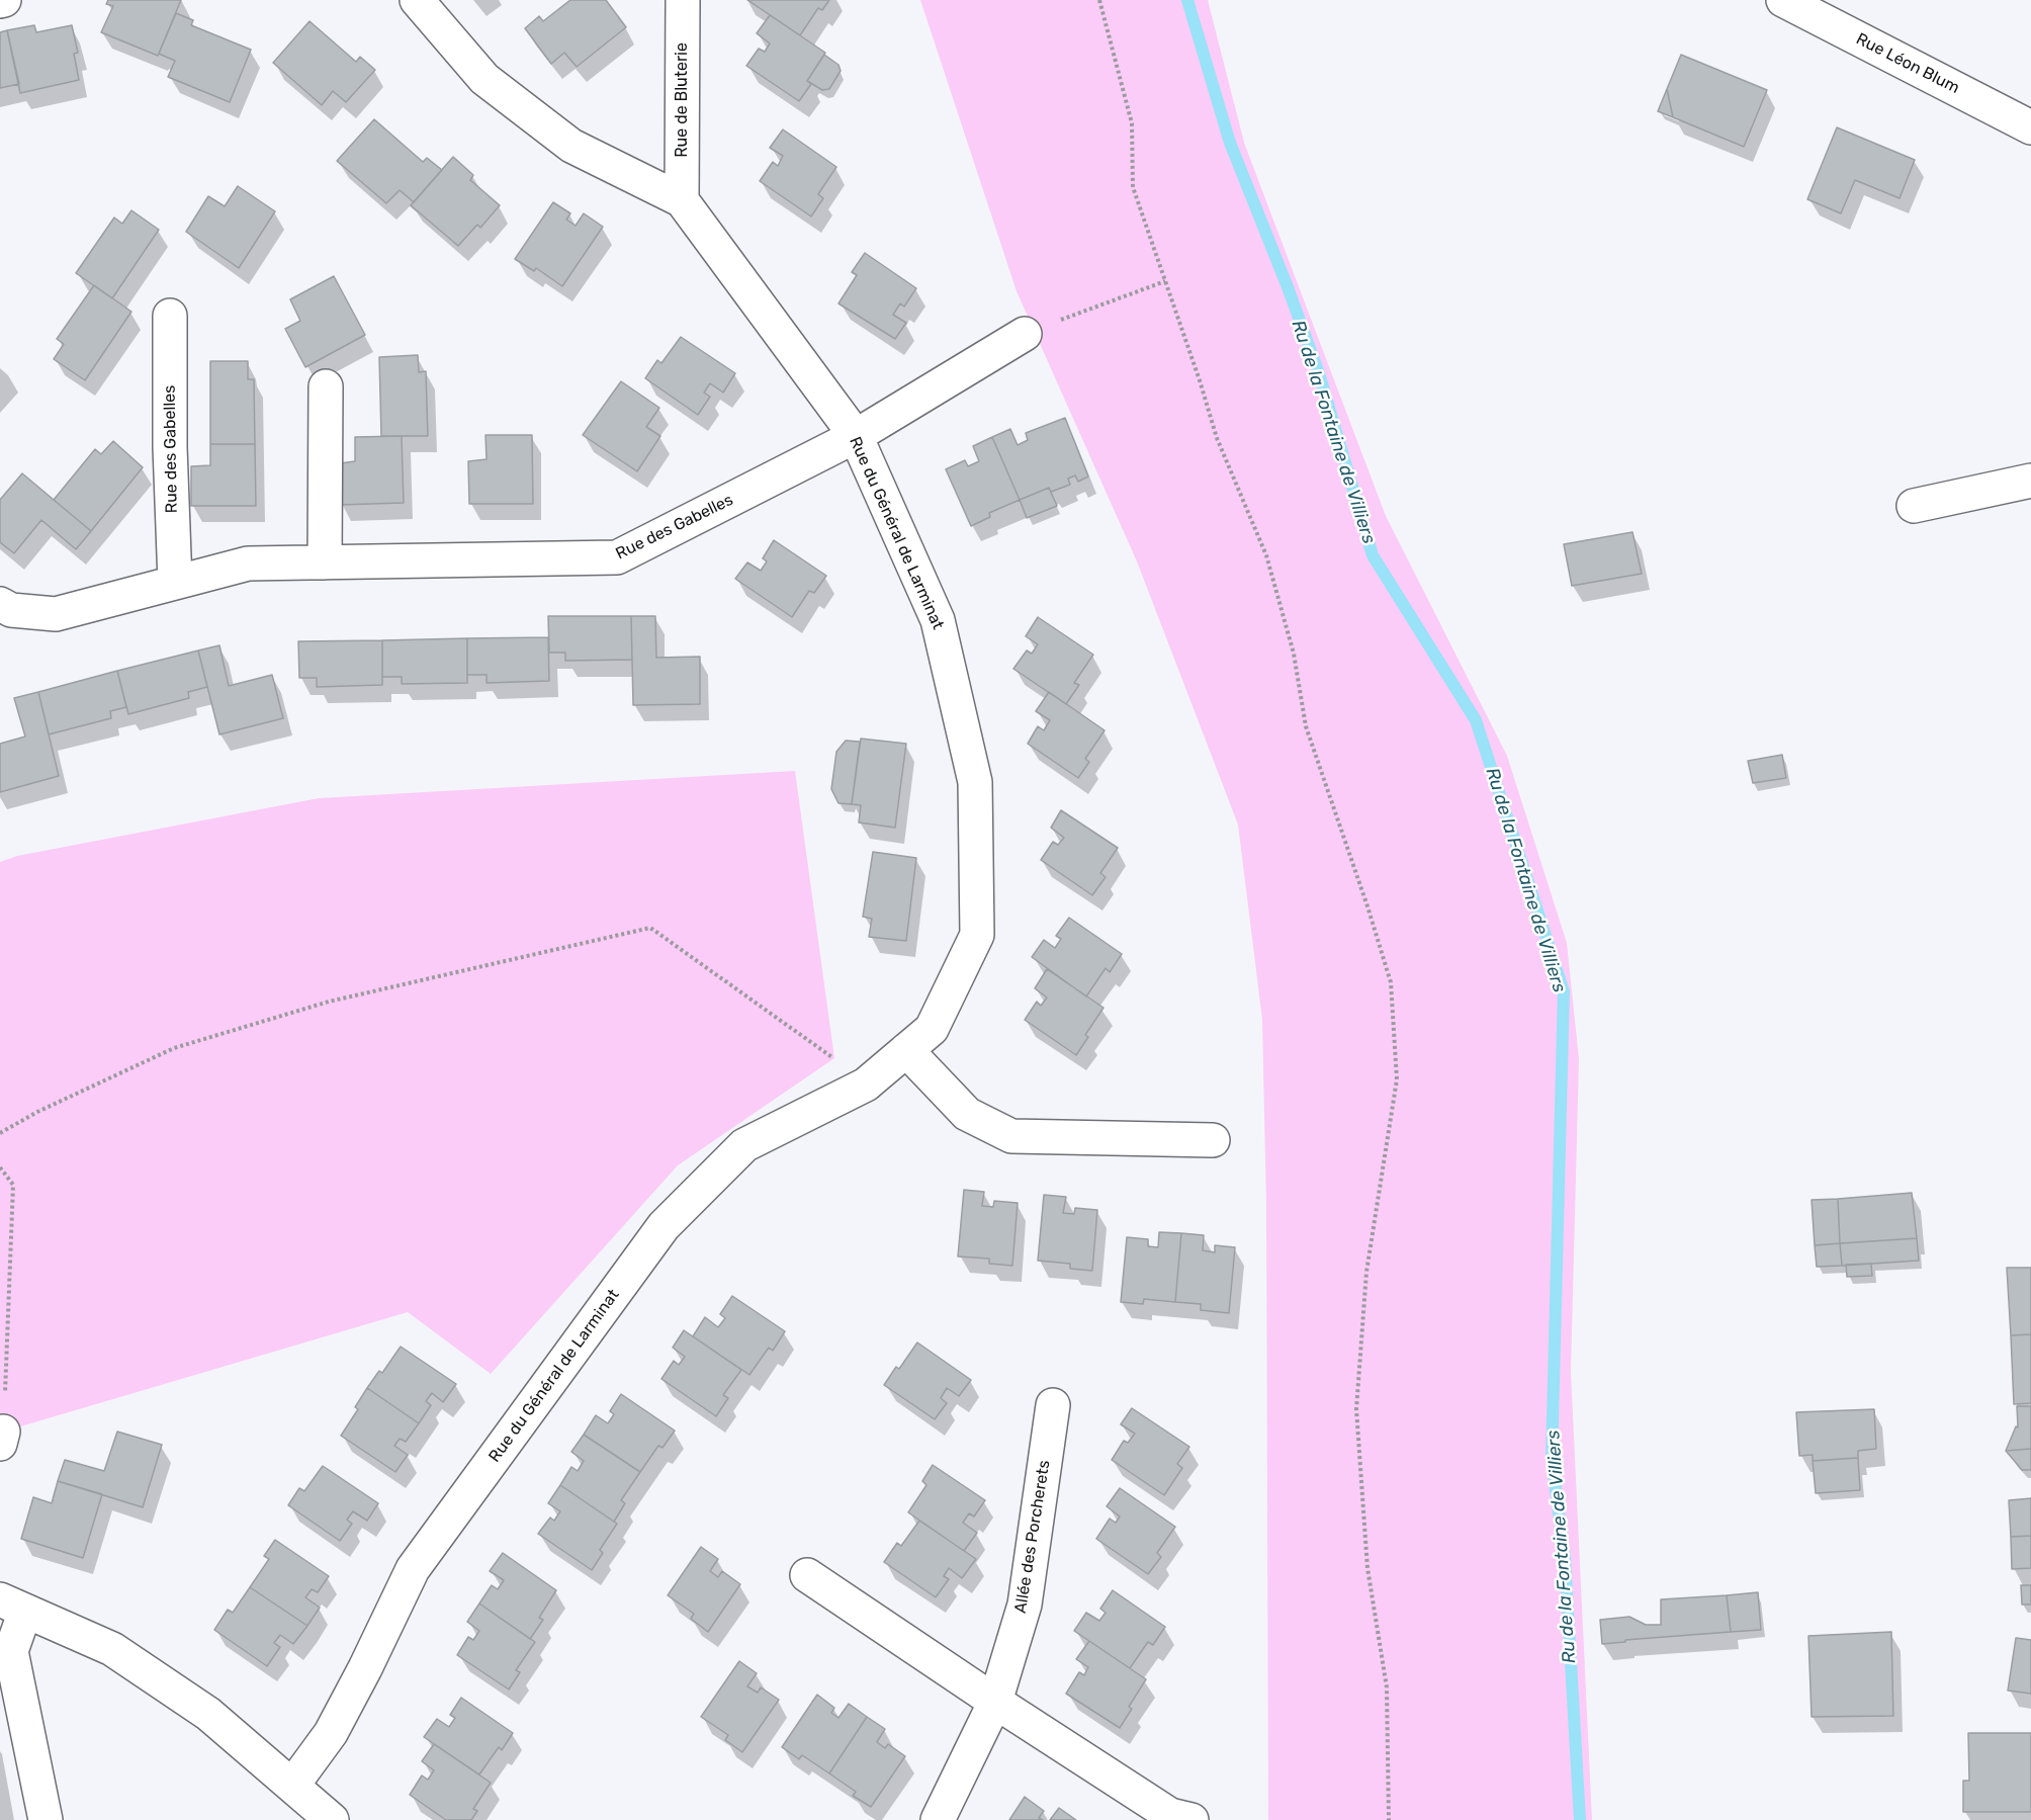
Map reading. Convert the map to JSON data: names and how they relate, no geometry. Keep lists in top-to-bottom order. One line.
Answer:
{"streets":{"street":["Rue Léon Blum","Rue de Bluterie","Rue des Gabelles","Rue du Général de Larminat","Allée des Porcherets"]},"crossings":[["Rue de Bluterie","Rue du Général de Larminat"],["Rue des Gabelles","Rue du Général de Larminat"]],"water":["Ru de la Fontaine de Villiers"]}
